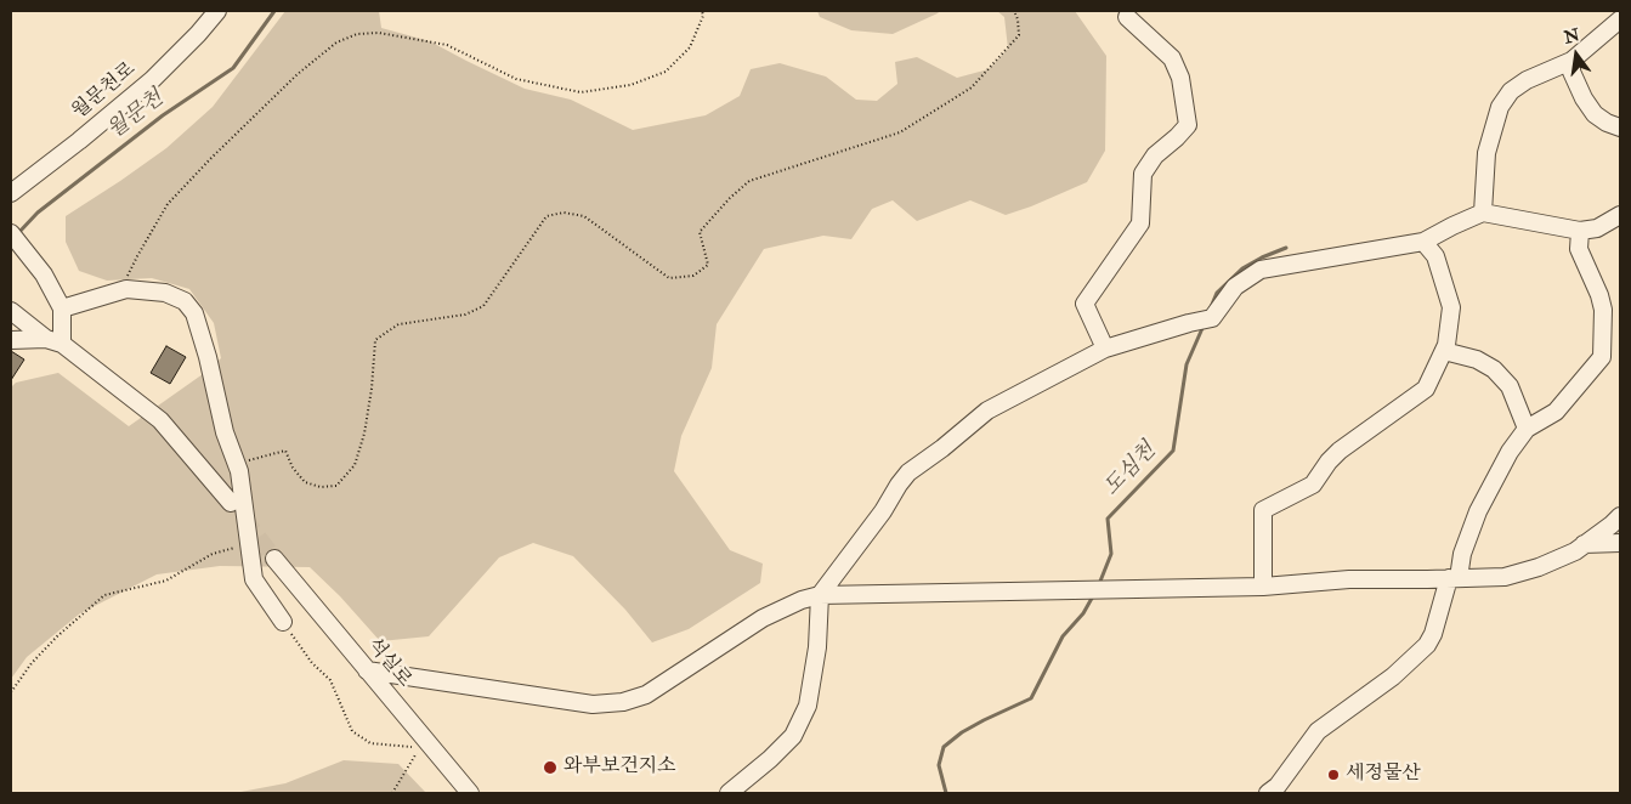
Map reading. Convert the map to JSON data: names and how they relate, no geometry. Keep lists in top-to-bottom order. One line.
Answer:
{"streets":{"street":["월문천로","석실로"]},"water":["월문천","도심천"],"places":["와부보건지소","세정물산"],"north":"top"}
